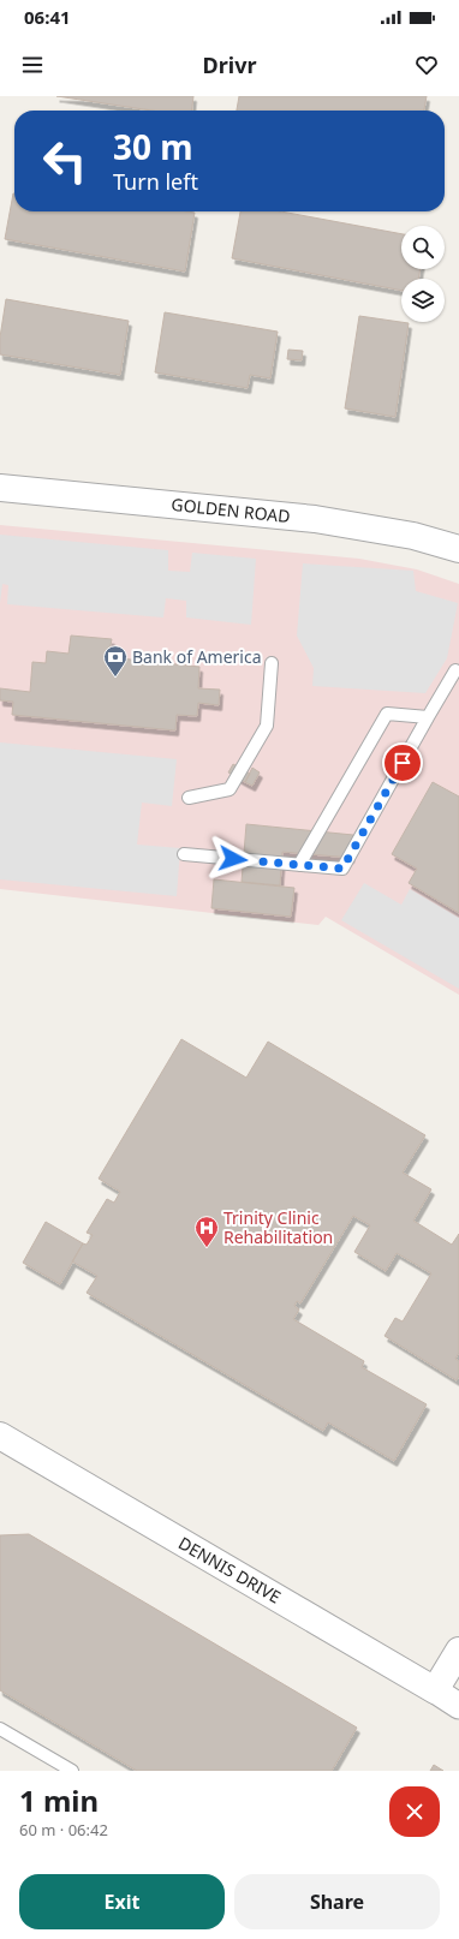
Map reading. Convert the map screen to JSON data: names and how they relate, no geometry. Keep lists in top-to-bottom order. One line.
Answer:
{"streets":{"street":["GOLDEN ROAD","DENNIS DRIVE"]},"places":{"bank":["Bank of America"],"hospital":["Trinity Clinic Rehabilitation"]},"page":{"status":"06:41","header":"Drivr","turn":["30 m","Turn left"],"heading":["1 min","60 m · 06:42"],"buttons":["Exit","Share"]}}
